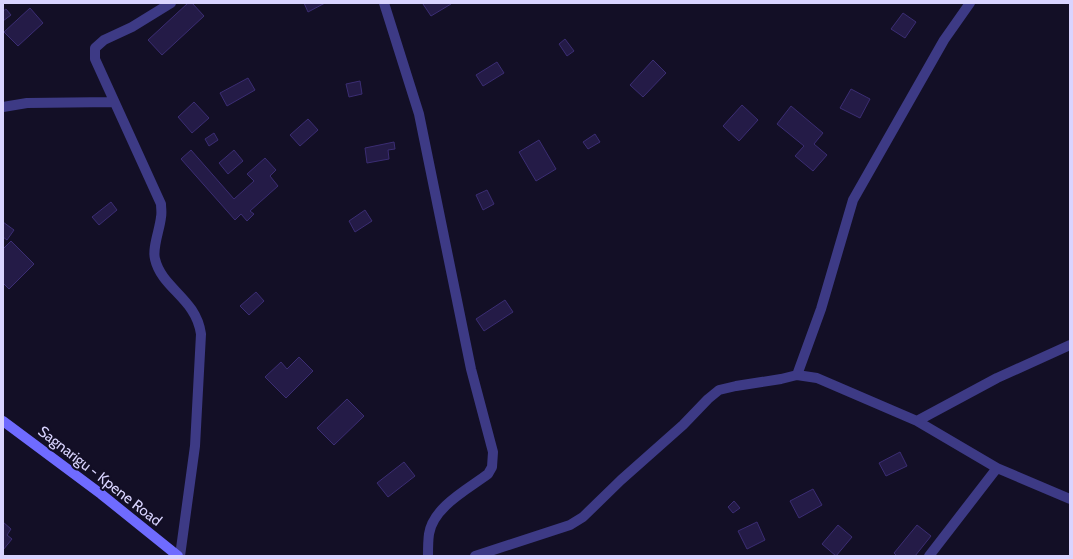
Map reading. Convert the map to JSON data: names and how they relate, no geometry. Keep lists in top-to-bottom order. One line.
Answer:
{"streets":{"street":["Sagnarigu - Kpene Road"]}}
